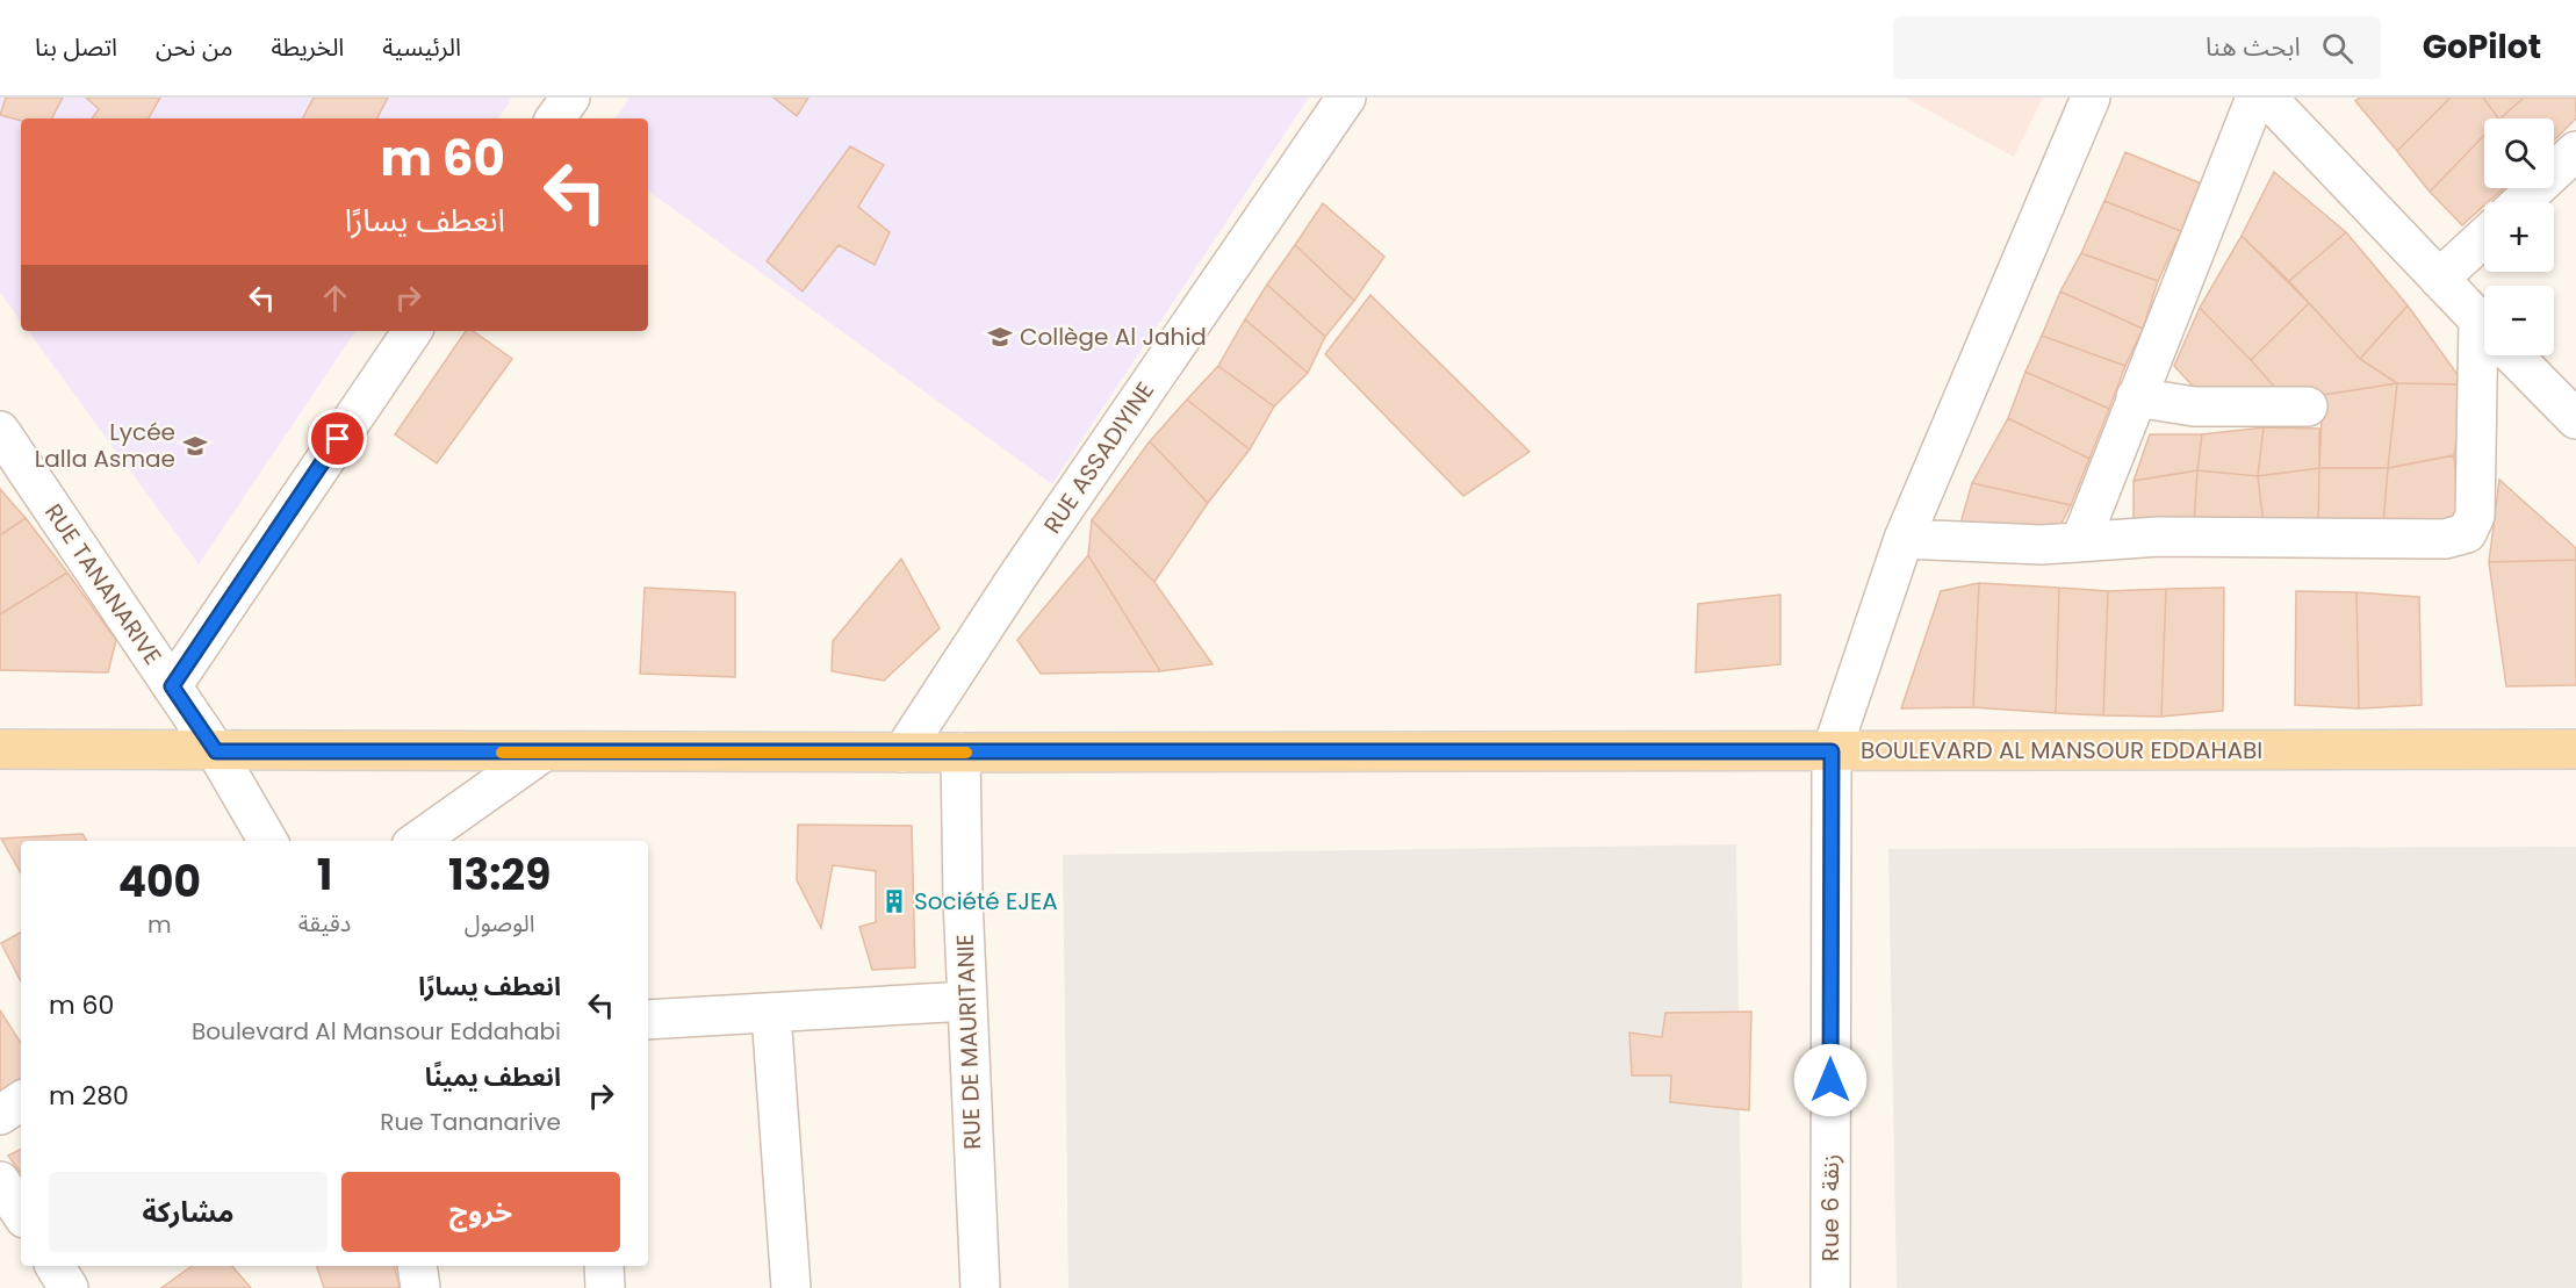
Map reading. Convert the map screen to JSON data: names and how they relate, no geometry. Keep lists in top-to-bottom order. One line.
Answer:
{"streets":{"main road":["BOULEVARD AL MANSOUR EDDAHABI"],"street":["RUE ASSADIYINE","RUE TANANARIVE","RUE DE MAURITANIE","Rue 6 زنقة"]},"crossings":[["RUE ASSADIYINE","BOULEVARD AL MANSOUR EDDAHABI"],["RUE TANANARIVE","BOULEVARD AL MANSOUR EDDAHABI"],["BOULEVARD AL MANSOUR EDDAHABI","RUE DE MAURITANIE"],["BOULEVARD AL MANSOUR EDDAHABI","Rue 6 زنقة"]],"places":{"school or university":["Collège Al Jahid","Lycée Lalla Asmae"],"building":["Société EJEA"]},"page":{"header":"GoPilot","search":"ابحث هنا","nav":["الرئيسية","الخريطة","من نحن","اتصل بنا"],"map_buttons":["+","−"],"turn":["60 m","انعطف يسارًا"],"eta":["13:29","الوصول","1","دقيقة","400","m"],"list":[{"name":"انعطف يسارًا","note":"Boulevard Al Mansour Eddahabi","value":"60 m"},{"name":"انعطف يمينًا","note":"Rue Tananarive","value":"280 m"}],"buttons":["خروج","مشاركة"]}}
